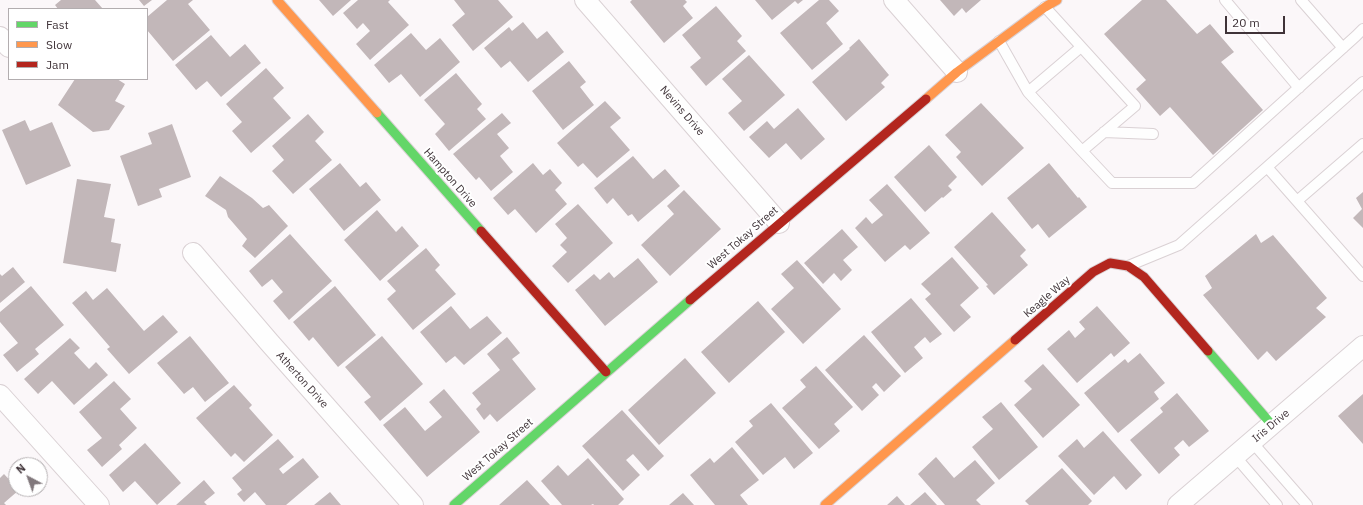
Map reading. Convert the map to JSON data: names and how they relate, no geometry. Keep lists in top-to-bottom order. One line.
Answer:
{"streets":{"street":["Nevins Drive","Hampton Drive","West Tokay Street","Keagle Way","Atherton Drive","Iris Drive"]},"crossings":[["Nevins Drive","West Tokay Street"],["Hampton Drive","West Tokay Street"],["Keagle Way","Iris Drive"]],"legend":["Fast","Slow","Jam"],"scale_bar":"20 m","north":"top left"}
